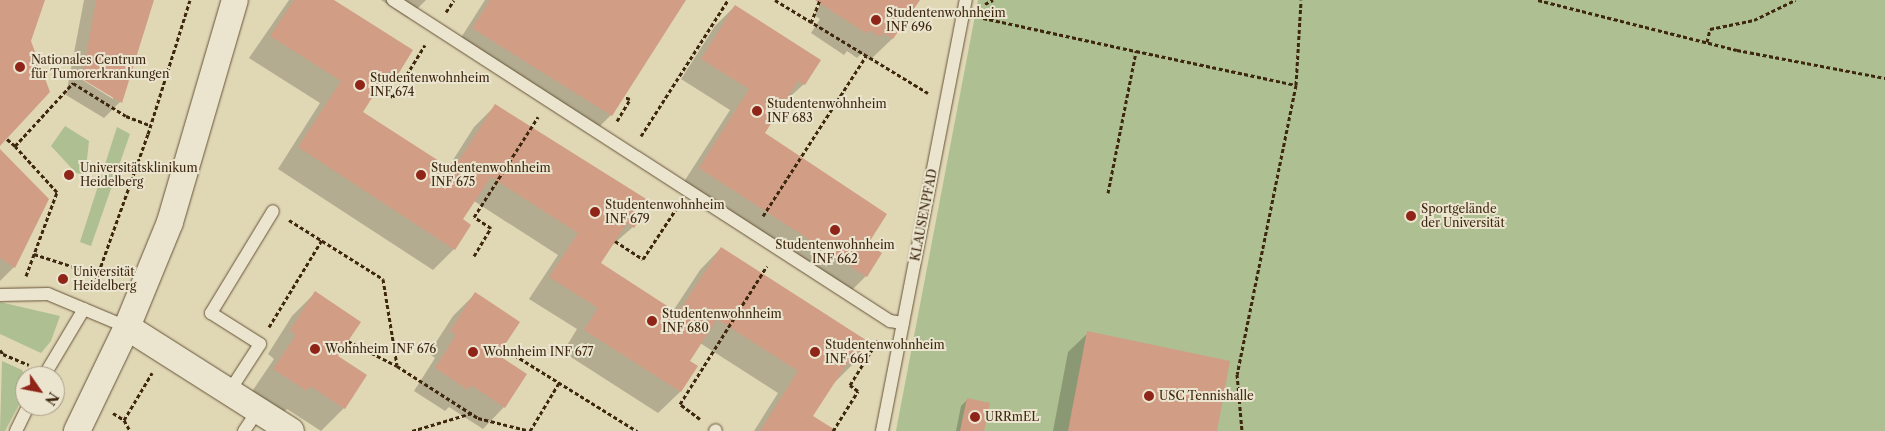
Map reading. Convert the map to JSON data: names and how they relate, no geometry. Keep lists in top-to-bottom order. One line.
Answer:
{"streets":{"lane":["KLAUSENPFAD"]},"places":["Studentenwohnheim INF 696","Nationales Centrum für Tumorerkrankungen","Studentenwohnheim INF 674","Studentenwohnheim INF 683","Universitätsklinikum Heidelberg","Studentenwohnheim INF 675","Studentenwohnheim INF 679","Sportgelände der Universität","Studentenwohnheim INF 662","Universität Heidelberg","Studentenwohnheim INF 680","Wohnheim INF 676","Wohnheim INF 677","Studentenwohnheim INF 661","USC Tennishalle","URRmEL"],"north":"bottom right"}
